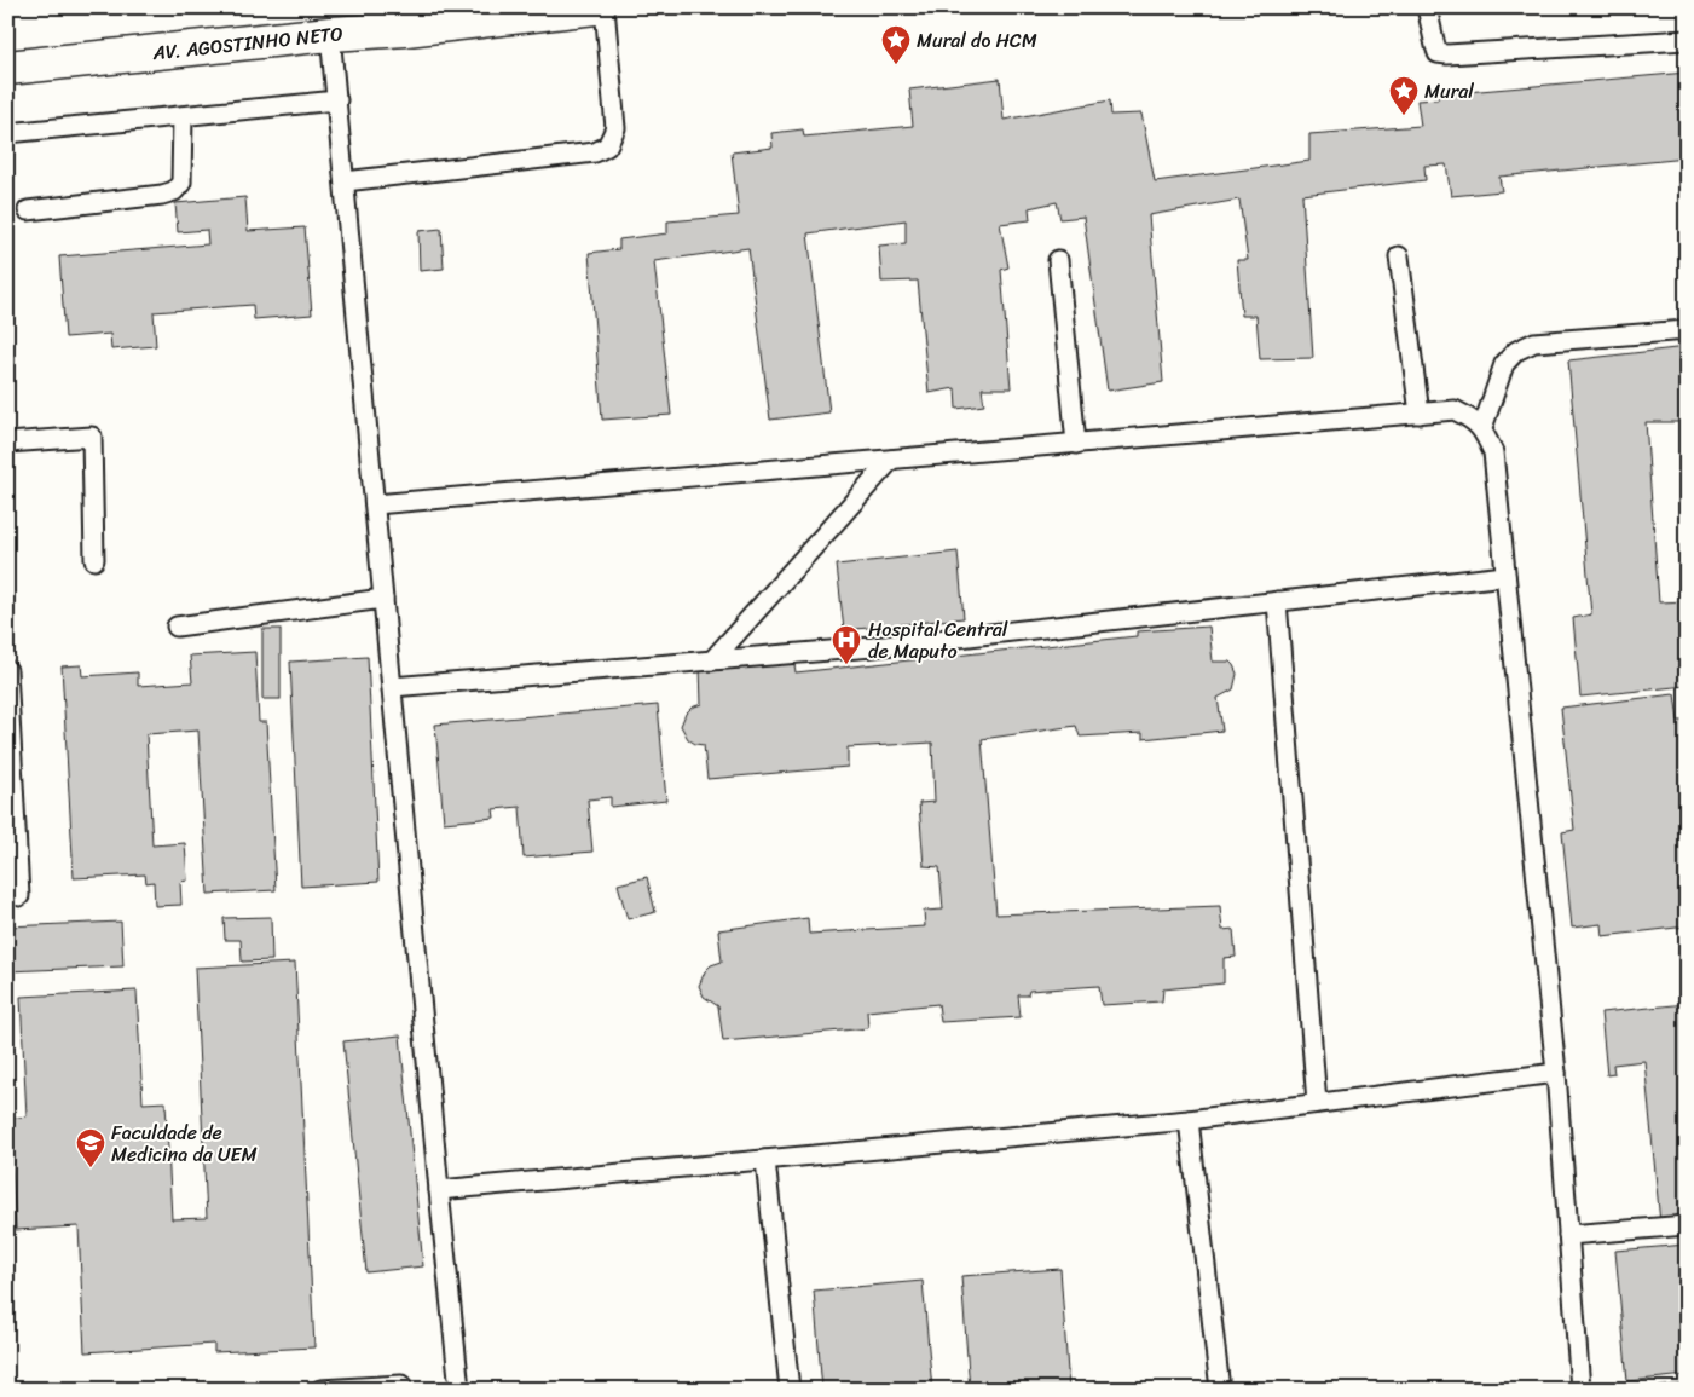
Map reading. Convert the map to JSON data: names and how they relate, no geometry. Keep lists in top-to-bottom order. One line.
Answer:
{"streets":{"street":["AV. AGOSTINHO NETO"]},"places":{"place":["Mural do HCM","Mural"],"hospital":["Hospital Central de Maputo"],"school or university":["Faculdade de Medicina da UEM"]}}
